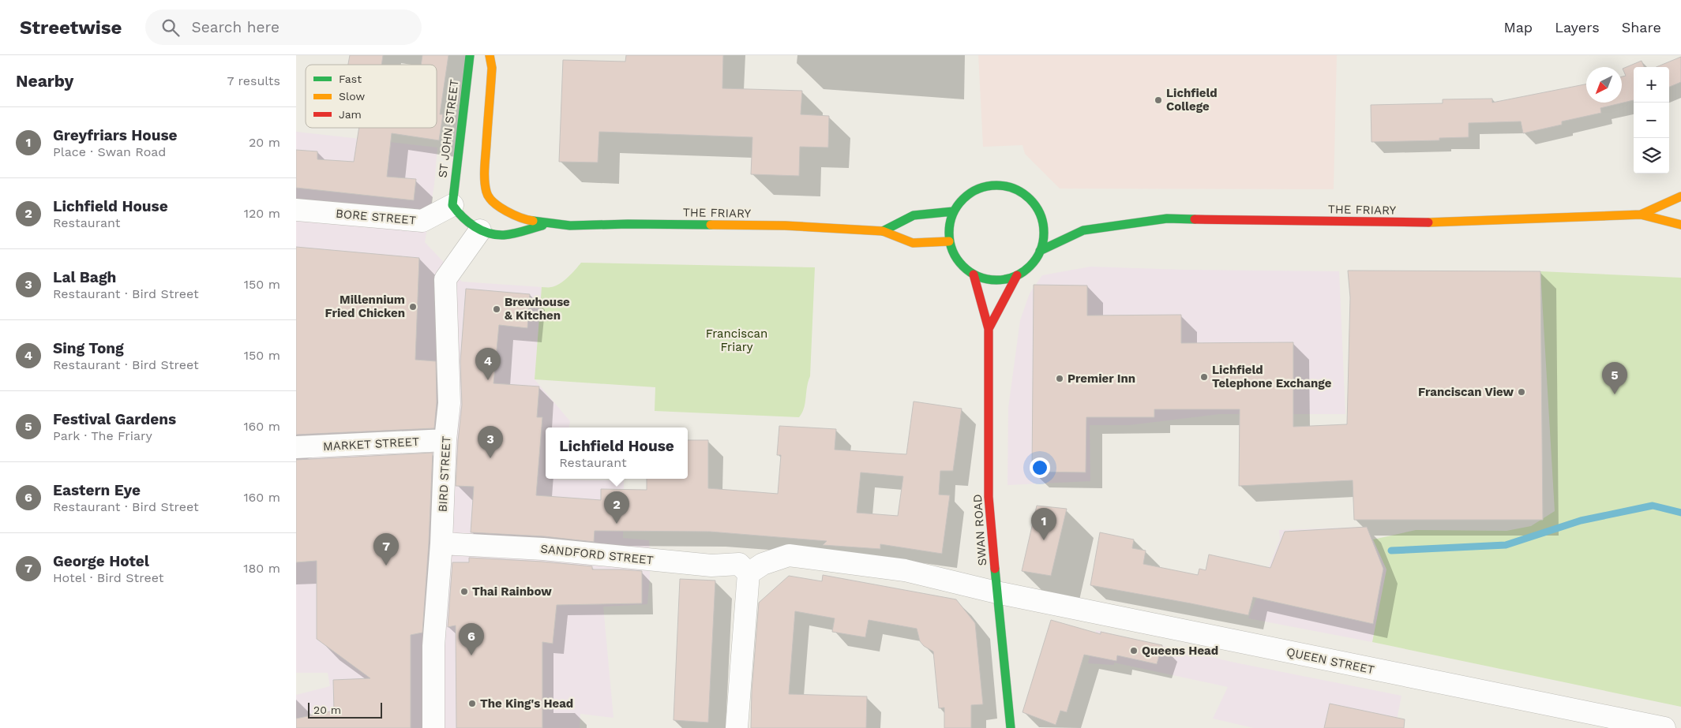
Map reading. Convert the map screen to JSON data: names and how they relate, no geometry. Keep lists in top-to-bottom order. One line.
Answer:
{"streets":{"street":["ST JOHN STREET","THE FRIARY","BORE STREET","MARKET STREET","BIRD STREET","SWAN ROAD","SANDFORD STREET","QUEEN STREET"]},"crossings":[["ST JOHN STREET","THE FRIARY"],["ST JOHN STREET","BORE STREET"],["THE FRIARY","BORE STREET"],["THE FRIARY","BIRD STREET"],["THE FRIARY","SWAN ROAD"],["MARKET STREET","BIRD STREET"],["BIRD STREET","SANDFORD STREET"],["SWAN ROAD","QUEEN STREET"]],"parks":["Franciscan Friary"],"places":["Lichfield College","Millennium Fried Chicken","Brewhouse & Kitchen","Lichfield Telephone Exchange","Premier Inn","Franciscan View","Thai Rainbow","Queens Head","The King's Head"],"legend":["Fast","Slow","Jam"],"scale_bar":"20 m","north":"bottom left","page":{"header":"Streetwise","search":"Search here","nav":["Map","Layers","Share"],"heading":["Nearby","7 results"],"map_buttons":["+","−"],"list":[{"mark":"1","name":"Greyfriars House","note":"Place · Swan Road","value":"20 m"},{"mark":"2","name":"Lichfield House","note":"Restaurant","value":"120 m"},{"mark":"3","name":"Lal Bagh","note":"Restaurant · Bird Street","value":"150 m"},{"mark":"4","name":"Sing Tong","note":"Restaurant · Bird Street","value":"150 m"},{"mark":"5","name":"Festival Gardens","note":"Park · The Friary","value":"160 m"},{"mark":"6","name":"Eastern Eye","note":"Restaurant · Bird Street","value":"160 m"},{"mark":"7","name":"George Hotel","note":"Hotel · Bird Street","value":"180 m"}],"pins":["4","5","3","2","1","7","6"],"popup":["Lichfield House","Restaurant"],"scale":"20 m"}}
